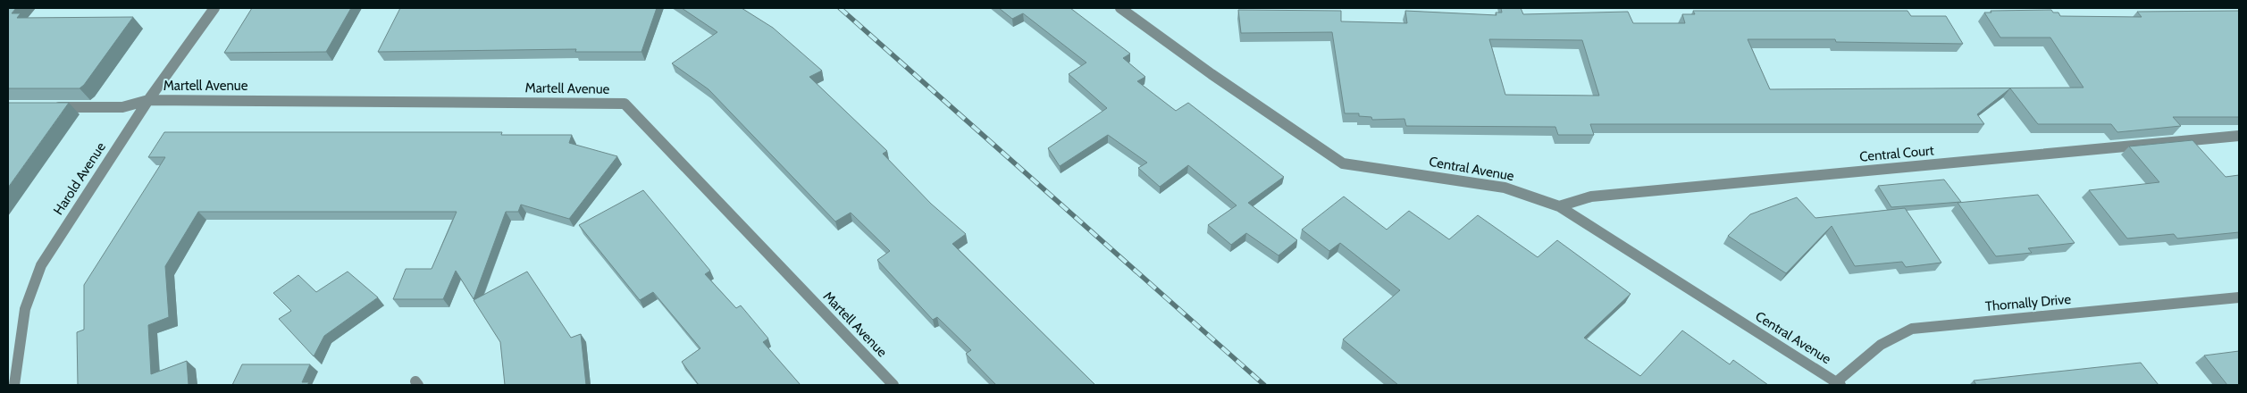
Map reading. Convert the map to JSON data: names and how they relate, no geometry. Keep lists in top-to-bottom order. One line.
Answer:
{"streets":{"street":["Martell Avenue","Central Court","Central Avenue","Harold Avenue","Thornally Drive"]},"crossings":[["Martell Avenue","Harold Avenue"],["Central Court","Central Avenue"],["Central Avenue","Thornally Drive"]]}
